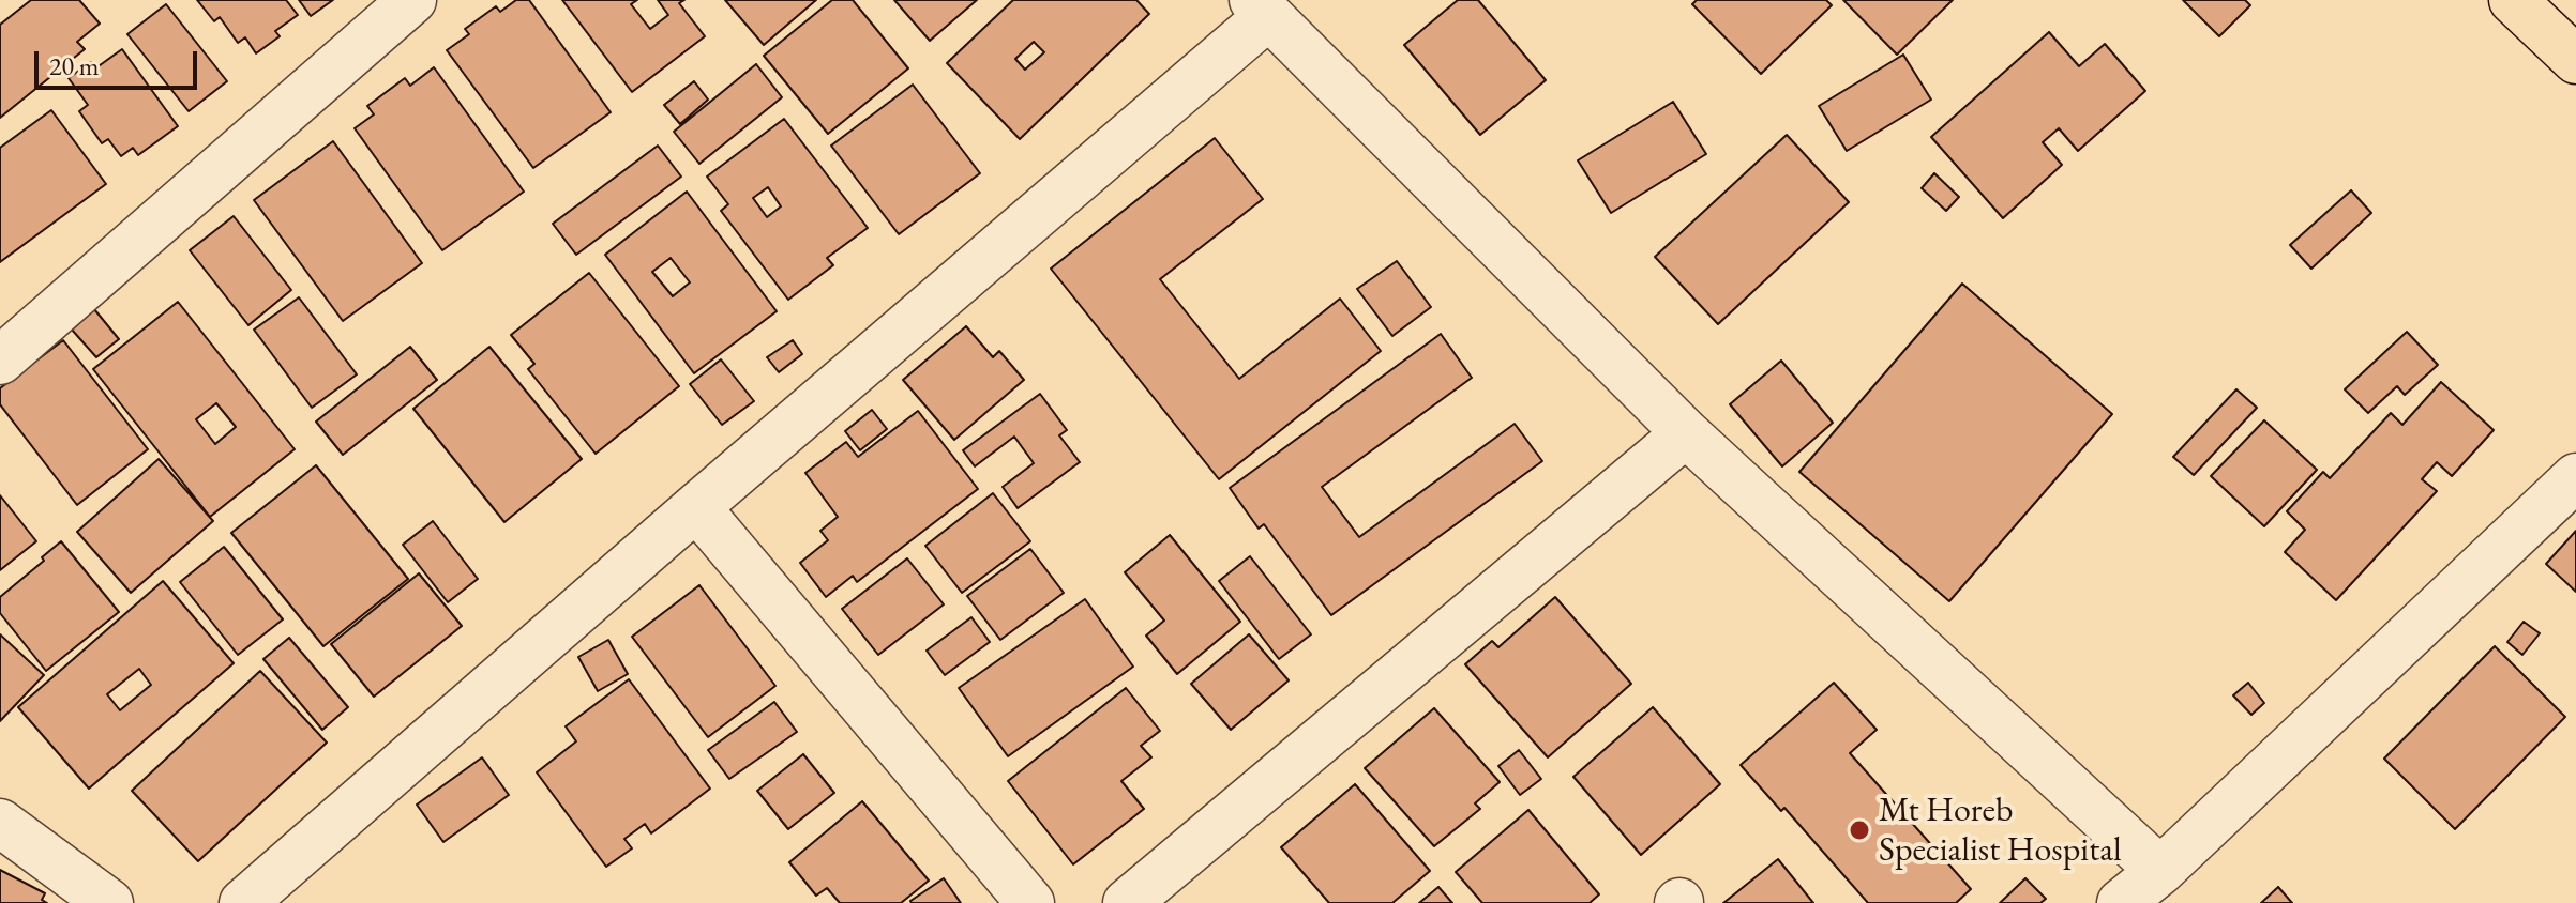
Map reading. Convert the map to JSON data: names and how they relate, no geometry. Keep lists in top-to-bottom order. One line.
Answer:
{"places":["Mt Horeb Specialist Hospital"],"scale_bar":"20 m"}
